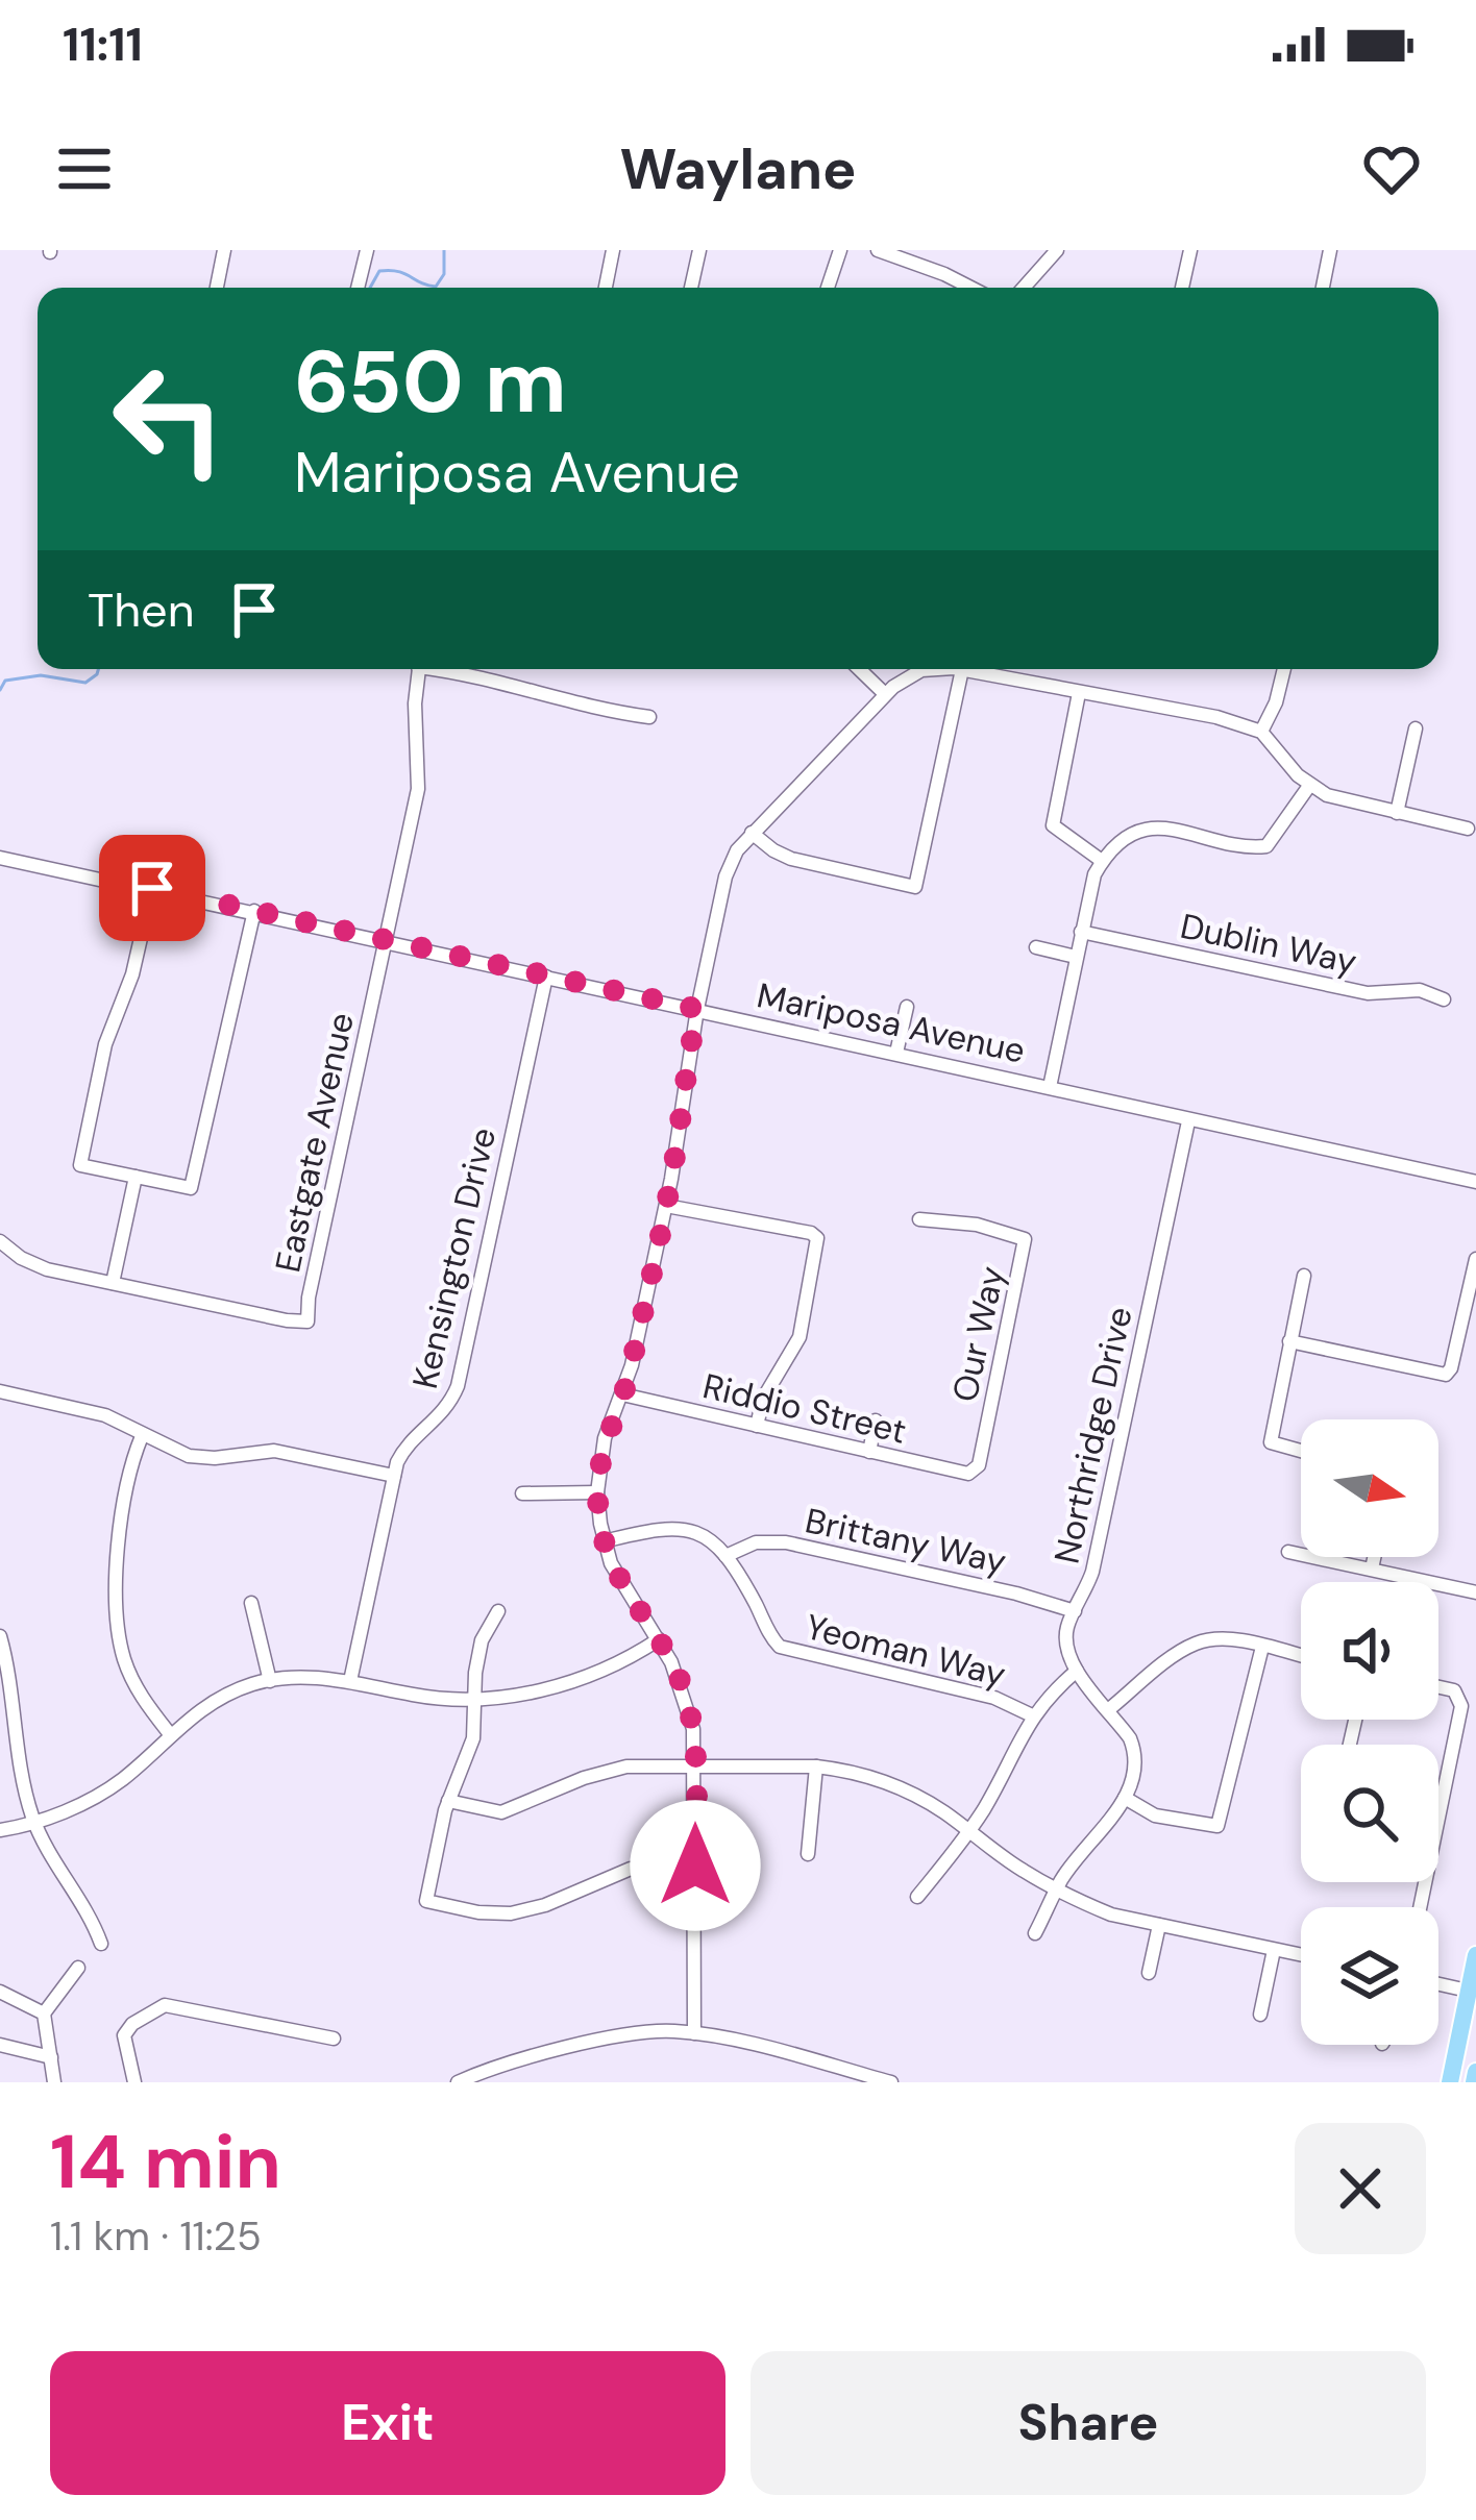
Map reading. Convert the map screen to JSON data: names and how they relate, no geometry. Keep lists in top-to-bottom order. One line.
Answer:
{"streets":{"street":["Dublin Way","Mariposa Avenue","Eastgate Avenue","Kensington Drive","Our Way","Riddio Street","Northridge Drive","Brittany Way","Yeoman Way"]},"crossings":[["Mariposa Avenue","Eastgate Avenue"],["Mariposa Avenue","Kensington Drive"],["Mariposa Avenue","Northridge Drive"],["Our Way","Riddio Street"],["Northridge Drive","Brittany Way"],["Brittany Way","Yeoman Way"]],"north":"right","page":{"status":"11:11","header":"Waylane","turn":["650 m","Mariposa Avenue"],"then":"Then","heading":["14 min","1.1 km · 11:25"],"buttons":["Exit","Share"]}}
